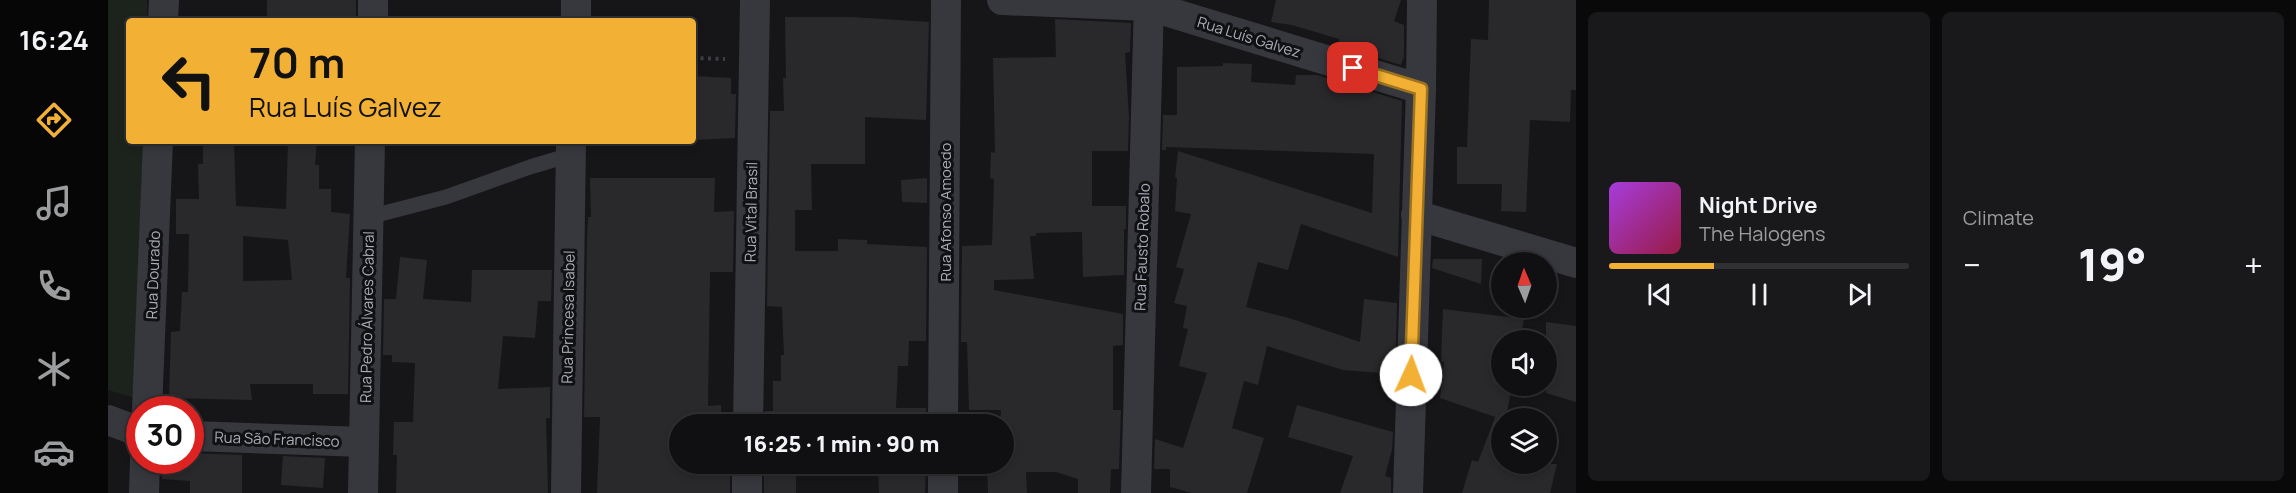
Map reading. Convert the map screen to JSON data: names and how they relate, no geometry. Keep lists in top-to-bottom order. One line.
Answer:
{"streets":{"street":["Rua Luís Galvez","Rua Vital Brasil","Rua Afonso Amoedo","Rua Fausto Robalo","Rua Dourado","Rua Pedro Álvares Cabral","Rua Princesa Isabel","Rua São Francisco"]},"crossings":[["Rua Luís Galvez","Rua Fausto Robalo"],["Rua Pedro Álvares Cabral","Rua São Francisco"]],"north":"top","page":{"tabs":"16:24","tile":"Climate","turn":["70 m","Rua Luís Galvez"],"song":["Night Drive","The Halogens"],"heat":["−","19°","+"],"limit":"30","trip":"16:25 · 1 min · 90 m"}}
